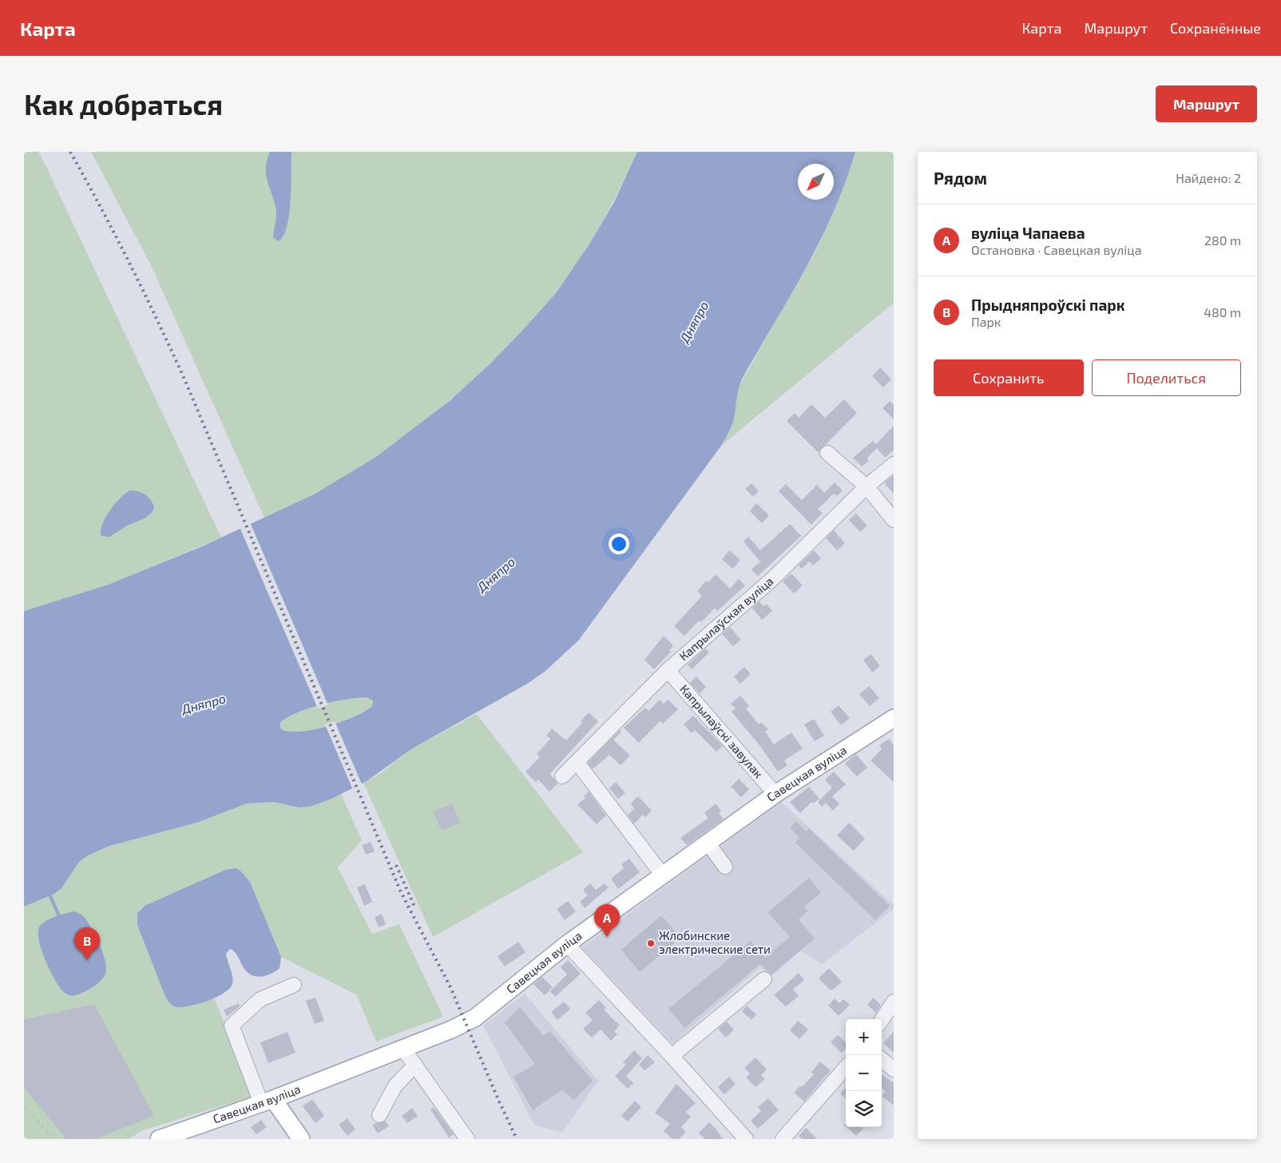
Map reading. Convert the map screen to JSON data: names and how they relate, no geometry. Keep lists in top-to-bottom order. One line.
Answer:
{"streets":{"main road":["Савецкая вуліца"],"street":["Капрылаўская вуліца","Капрылаўскі завулак"]},"crossings":[["Капрылаўская вуліца","Капрылаўскі завулак"],["Капрылаўскі завулак","Савецкая вуліца"]],"water":["Дняпро"],"places":["Жлобинские электрические сети"],"north":"bottom left","page":{"header":"Карта","nav":["Карта","Маршрут","Сохранённые"],"buttons":["Маршрут",["Сохранить","Поделиться"]],"title":"Как добраться","heading":["Рядом","Найдено: 2"],"list":[{"mark":"A","name":"вуліца Чапаева","note":"Остановка · Савецкая вуліца","value":"280 m"},{"mark":"B","name":"Прыдняпроўскі парк","note":"Парк","value":"480 m"}],"pins":["A","B"],"map_buttons":["+","−"]}}
